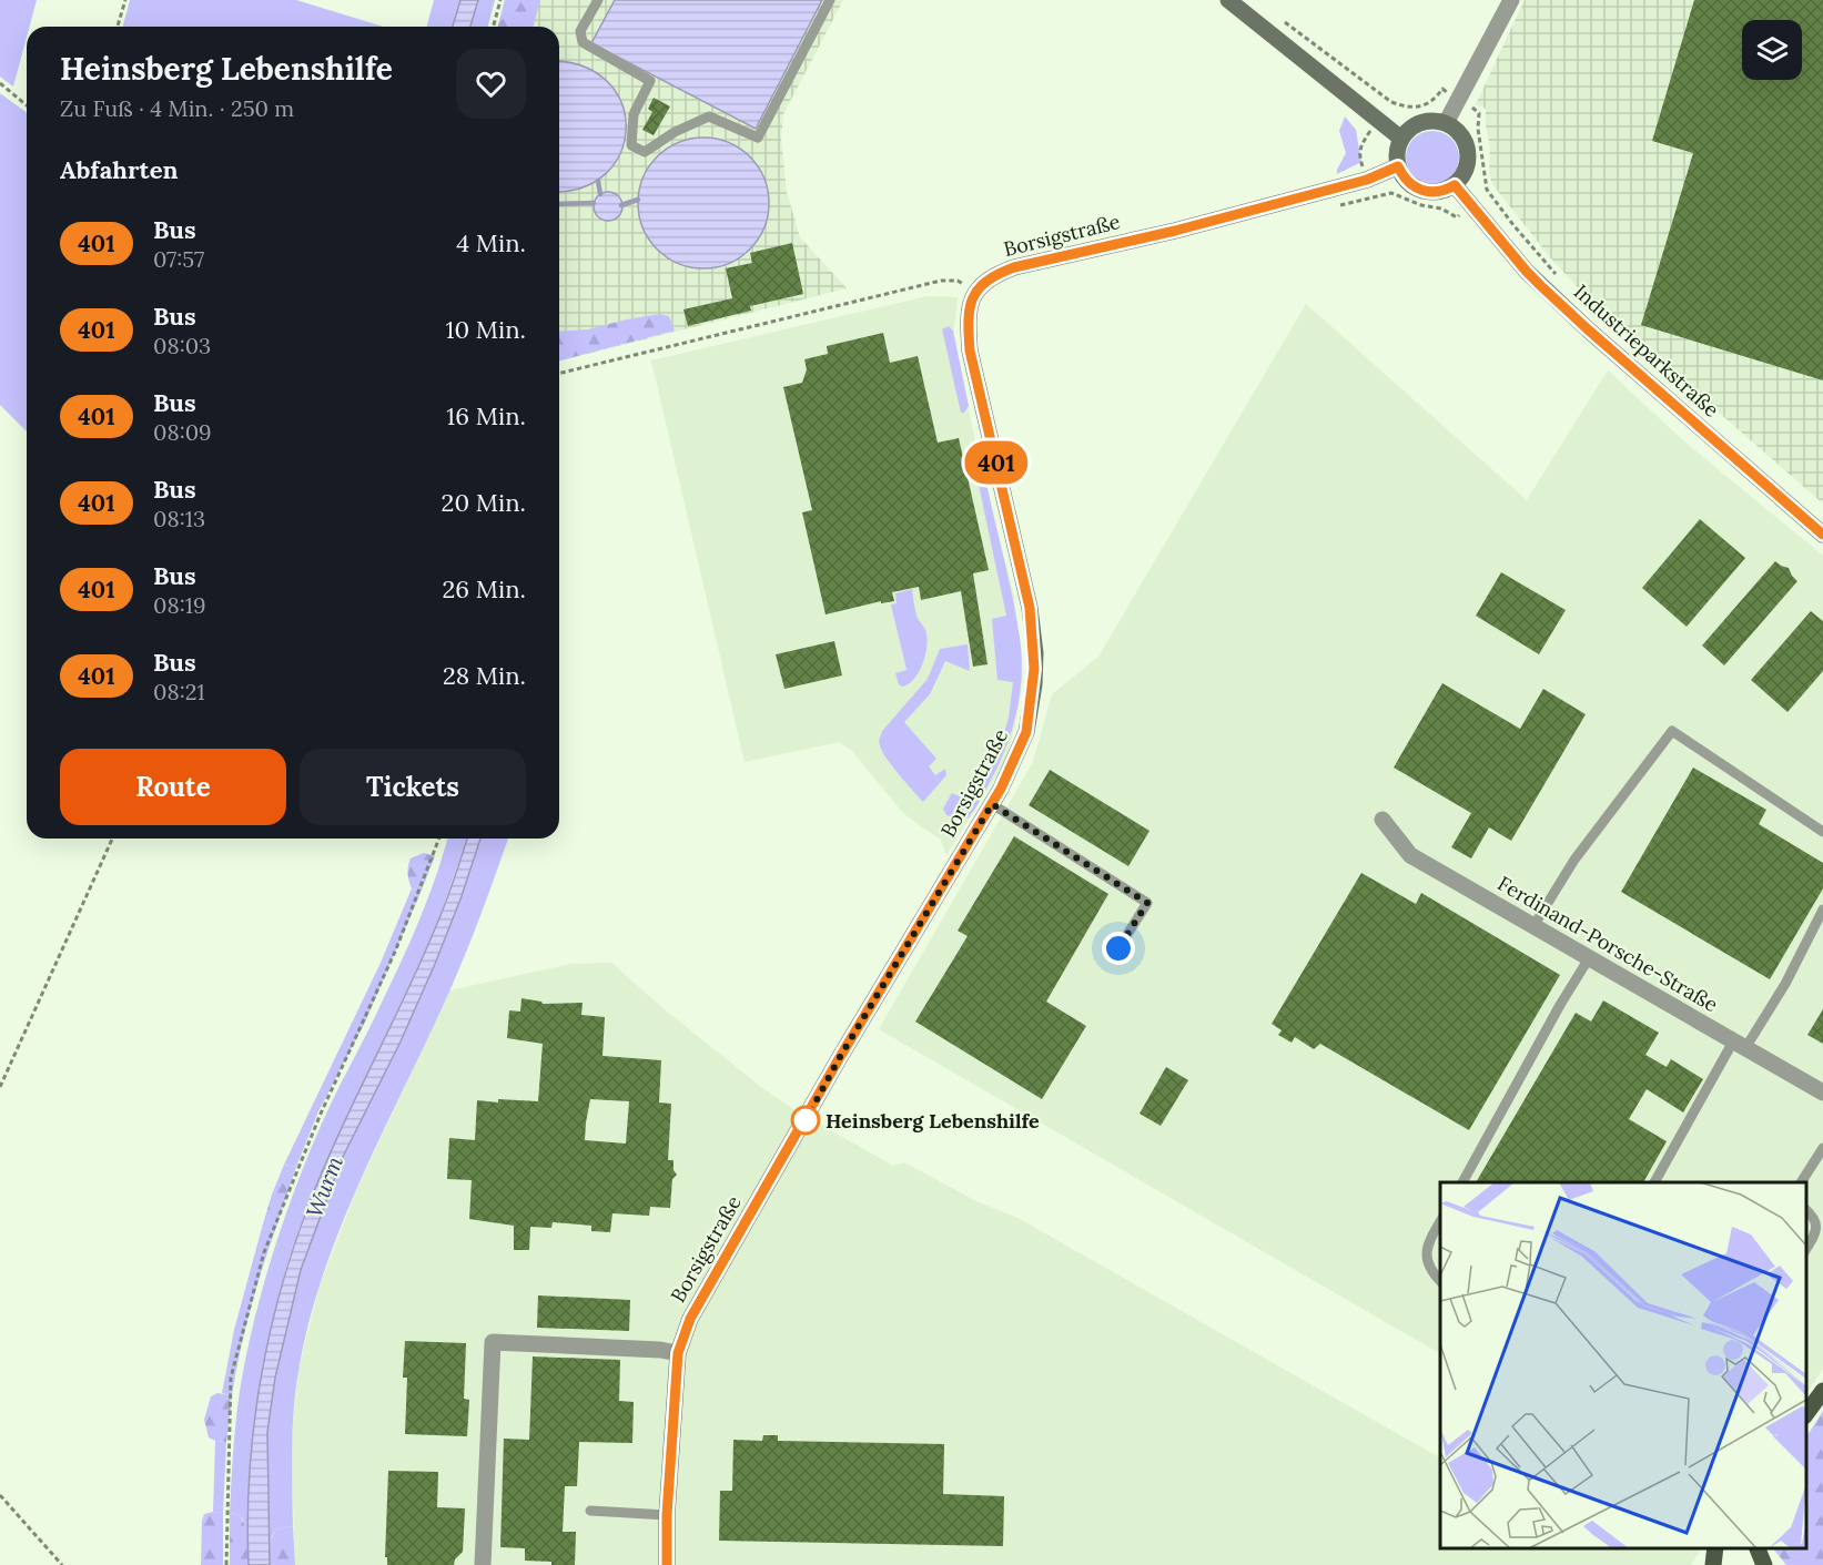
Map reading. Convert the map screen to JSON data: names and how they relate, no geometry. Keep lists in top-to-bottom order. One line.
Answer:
{"streets":{"street":["Borsigstraße","Industrieparkstraße","Ferdinand-Porsche-Straße"]},"crossings":[["Borsigstraße","Industrieparkstraße"]],"water":["Wurm"],"places":["Heinsberg Lebenshilfe"],"lines":["bus line 401"],"page":{"on_map":"401","heading":[["Heinsberg Lebenshilfe","Zu Fuß · 4 Min. · 250 m"],"Abfahrten"],"list":[{"mark":"401","name":"Bus","note":"07:57","value":"4 Min."},{"mark":"401","name":"Bus","note":"08:03","value":"10 Min."},{"mark":"401","name":"Bus","note":"08:09","value":"16 Min."},{"mark":"401","name":"Bus","note":"08:13","value":"20 Min."},{"mark":"401","name":"Bus","note":"08:19","value":"26 Min."},{"mark":"401","name":"Bus","note":"08:21","value":"28 Min."}],"buttons":["Route","Tickets"]}}
